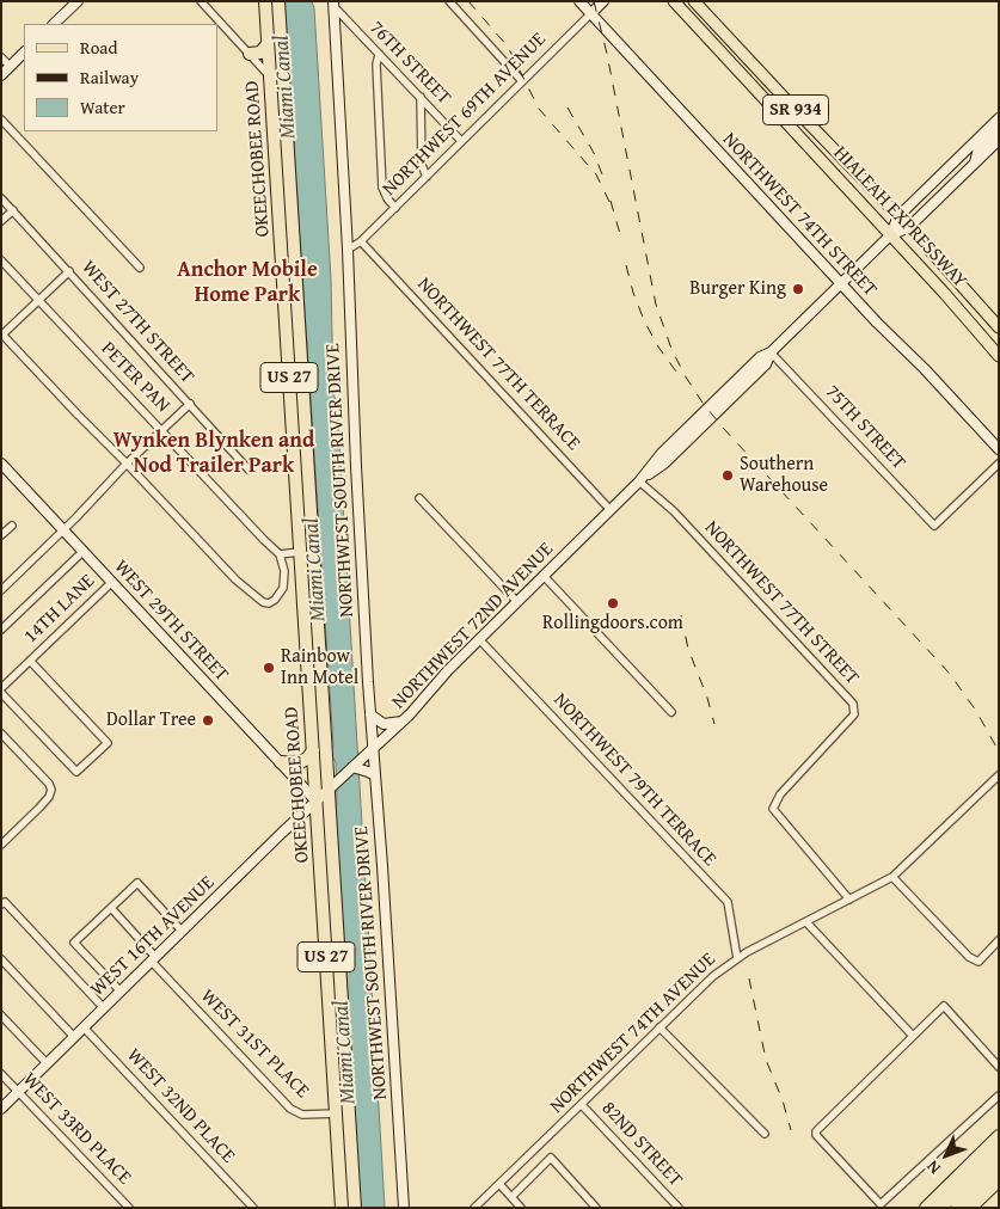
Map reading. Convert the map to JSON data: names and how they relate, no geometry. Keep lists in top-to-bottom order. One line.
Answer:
{"streets":{"highway":["OKEECHOBEE ROAD","US 27"],"main road":["SR 934","NORTHWEST 69TH AVENUE","NORTHWEST 74TH STREET","HIALEAH EXPRESSWAY","NORTHWEST SOUTH RIVER DRIVE","WEST 29TH STREET","NORTHWEST 72ND AVENUE","WEST 16TH AVENUE"],"street":["76TH STREET","WEST 27TH STREET","NORTHWEST 77TH TERRACE","PETER PAN","75TH STREET","NORTHWEST 77TH STREET","14TH LANE","NORTHWEST 79TH TERRACE","NORTHWEST 74TH AVENUE","WEST 31ST PLACE","WEST 32ND PLACE","WEST 33RD PLACE","82ND STREET"]},"crossings":[["76TH STREET","NORTHWEST 69TH AVENUE"],["76TH STREET","NORTHWEST SOUTH RIVER DRIVE"],["NORTHWEST 69TH AVENUE","NORTHWEST 74TH STREET"],["NORTHWEST 69TH AVENUE","NORTHWEST 77TH TERRACE"],["NORTHWEST 69TH AVENUE","NORTHWEST SOUTH RIVER DRIVE"],["OKEECHOBEE ROAD","WEST 29TH STREET"],["OKEECHOBEE ROAD","NORTHWEST 72ND AVENUE"],["OKEECHOBEE ROAD","WEST 16TH AVENUE"],["OKEECHOBEE ROAD","WEST 31ST PLACE"],["NORTHWEST 74TH STREET","NORTHWEST 72ND AVENUE"],["HIALEAH EXPRESSWAY","NORTHWEST 72ND AVENUE"],["NORTHWEST 77TH TERRACE","NORTHWEST 72ND AVENUE"],["75TH STREET","NORTHWEST 72ND AVENUE"],["NORTHWEST SOUTH RIVER DRIVE","NORTHWEST 72ND AVENUE"],["NORTHWEST 77TH STREET","NORTHWEST 72ND AVENUE"],["NORTHWEST 77TH STREET","NORTHWEST 74TH AVENUE"],["14TH LANE","WEST 29TH STREET"],["WEST 29TH STREET","WEST 16TH AVENUE"],["NORTHWEST 72ND AVENUE","NORTHWEST 79TH TERRACE"],["NORTHWEST 72ND AVENUE","WEST 16TH AVENUE"],["NORTHWEST 79TH TERRACE","NORTHWEST 74TH AVENUE"],["WEST 16TH AVENUE","WEST 31ST PLACE"],["WEST 16TH AVENUE","WEST 32ND PLACE"],["WEST 16TH AVENUE","WEST 33RD PLACE"],["NORTHWEST 74TH AVENUE","82ND STREET"]],"districts":["Anchor Mobile Home Park","Wynken Blynken and Nod Trailer Park"],"water":["Miami Canal"],"places":["Burger King","Southern Warehouse","Rollingdoors.com","Rainbow Inn Motel","Dollar Tree"],"legend":["Road","Railway","Water"],"north":"bottom left"}
